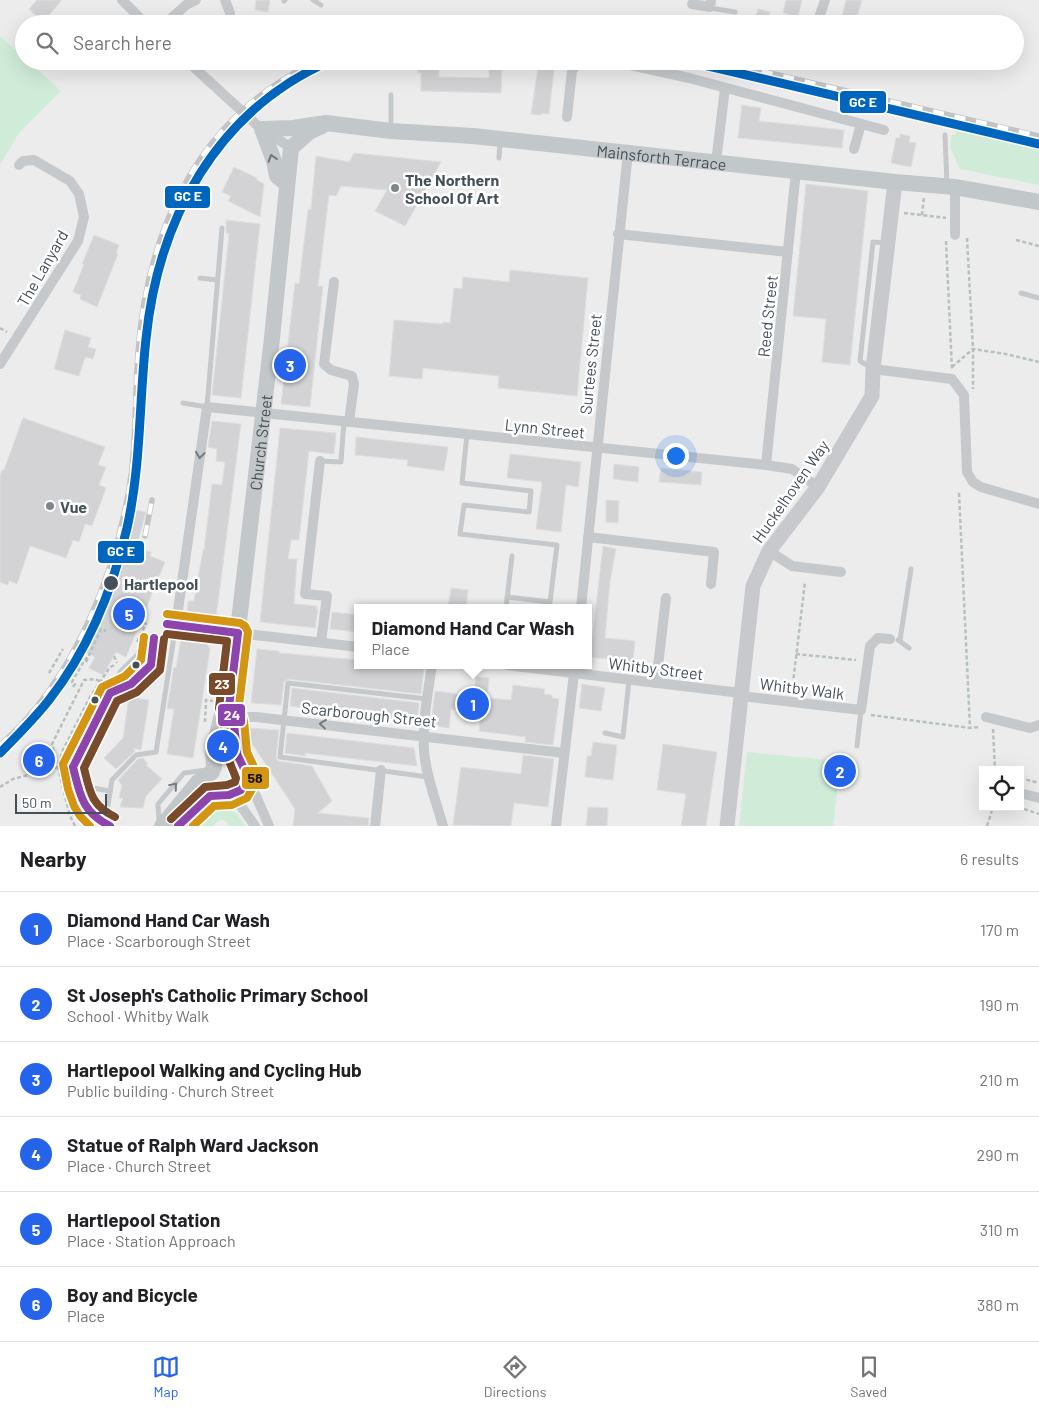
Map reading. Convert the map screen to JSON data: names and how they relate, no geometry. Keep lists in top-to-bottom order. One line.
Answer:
{"streets":{"main road":["Mainsforth Terrace","Church Street"],"street":["The Lanyard","Reed Street","Surtees Street","Lynn Street","Huckelhoven Way","Whitby Street","Whitby Walk","Scarborough Street"]},"crossings":[["Mainsforth Terrace","Reed Street"],["Mainsforth Terrace","Surtees Street"],["Mainsforth Terrace","Huckelhoven Way"],["Reed Street","Lynn Street"],["Surtees Street","Lynn Street"],["Lynn Street","Church Street"],["Lynn Street","Huckelhoven Way"],["Church Street","Scarborough Street"],["Huckelhoven Way","Whitby Street"],["Huckelhoven Way","Whitby Walk"],["Whitby Street","Whitby Walk"]],"places":["The Northern School Of Art","Vue","Hartlepool"],"lines":["transit line 58","transit line 24","transit line 23"],"scale_bar":"50 m","page":{"search":"Search here","pins":["3","5","1","4","6","2"],"popup":["Diamond Hand Car Wash","Place"],"scale":"50 m","heading":["Nearby","6 results"],"list":[{"mark":"1","name":"Diamond Hand Car Wash","note":"Place · Scarborough Street","value":"170 m"},{"mark":"2","name":"St Joseph's Catholic Primary School","note":"School · Whitby Walk","value":"190 m"},{"mark":"3","name":"Hartlepool Walking and Cycling Hub","note":"Public building · Church Street","value":"210 m"},{"mark":"4","name":"Statue of Ralph Ward Jackson","note":"Place · Church Street","value":"290 m"},{"mark":"5","name":"Hartlepool Station","note":"Place · Station Approach","value":"310 m"},{"mark":"6","name":"Boy and Bicycle","note":"Place","value":"380 m"}],"nav":["Map","Directions","Saved"]}}
